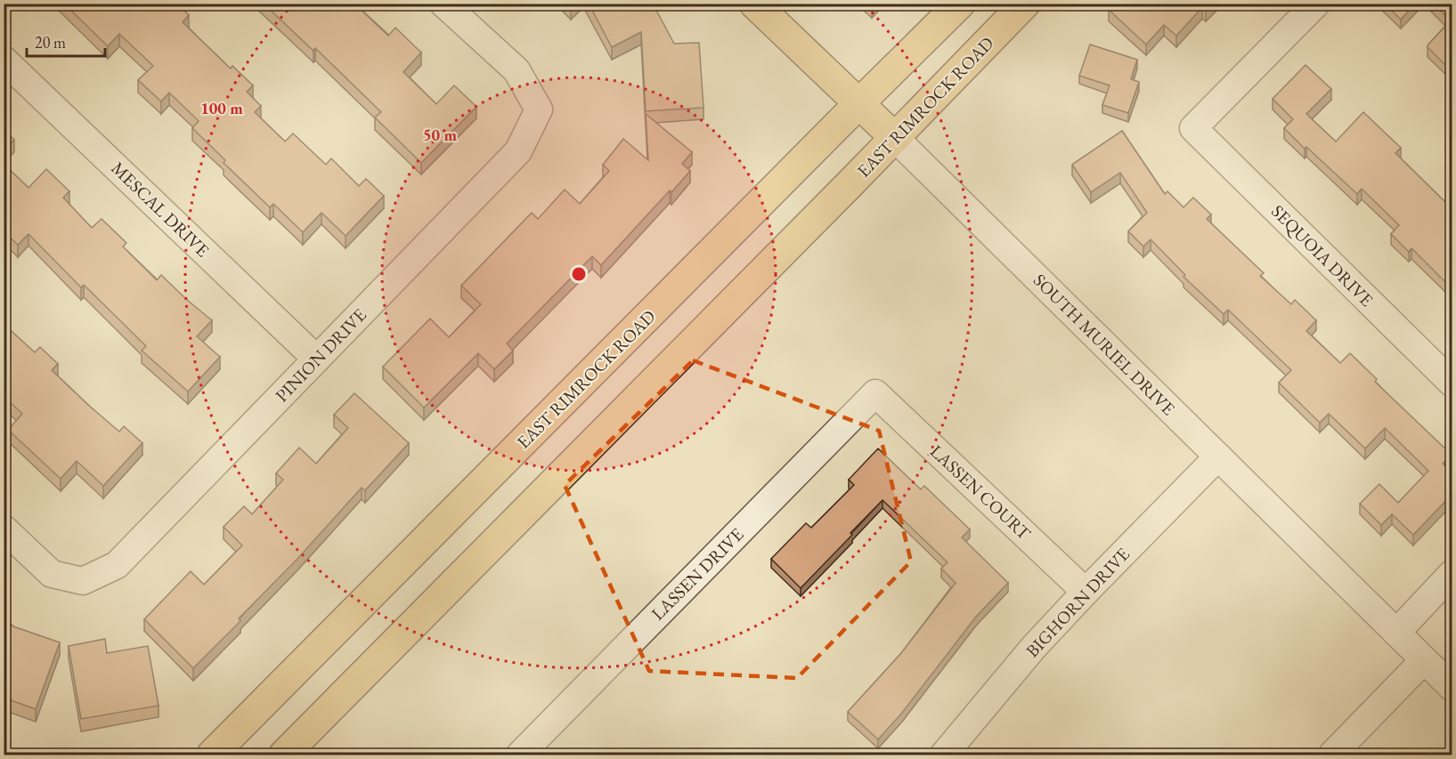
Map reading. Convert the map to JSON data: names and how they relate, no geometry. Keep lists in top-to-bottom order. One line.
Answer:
{"streets":{"main road":["EAST RIMROCK ROAD","SOUTH MURIEL DRIVE"],"street":["MESCAL DRIVE","SEQUOIA DRIVE","PINION DRIVE","LASSEN COURT","LASSEN DRIVE","BIGHORN DRIVE"]},"crossings":[["EAST RIMROCK ROAD","SOUTH MURIEL DRIVE"],["MESCAL DRIVE","PINION DRIVE"],["SOUTH MURIEL DRIVE","BIGHORN DRIVE"],["LASSEN COURT","LASSEN DRIVE"],["LASSEN COURT","BIGHORN DRIVE"]],"scale_bar":"20 m","rings":["100 m","50 m"]}
